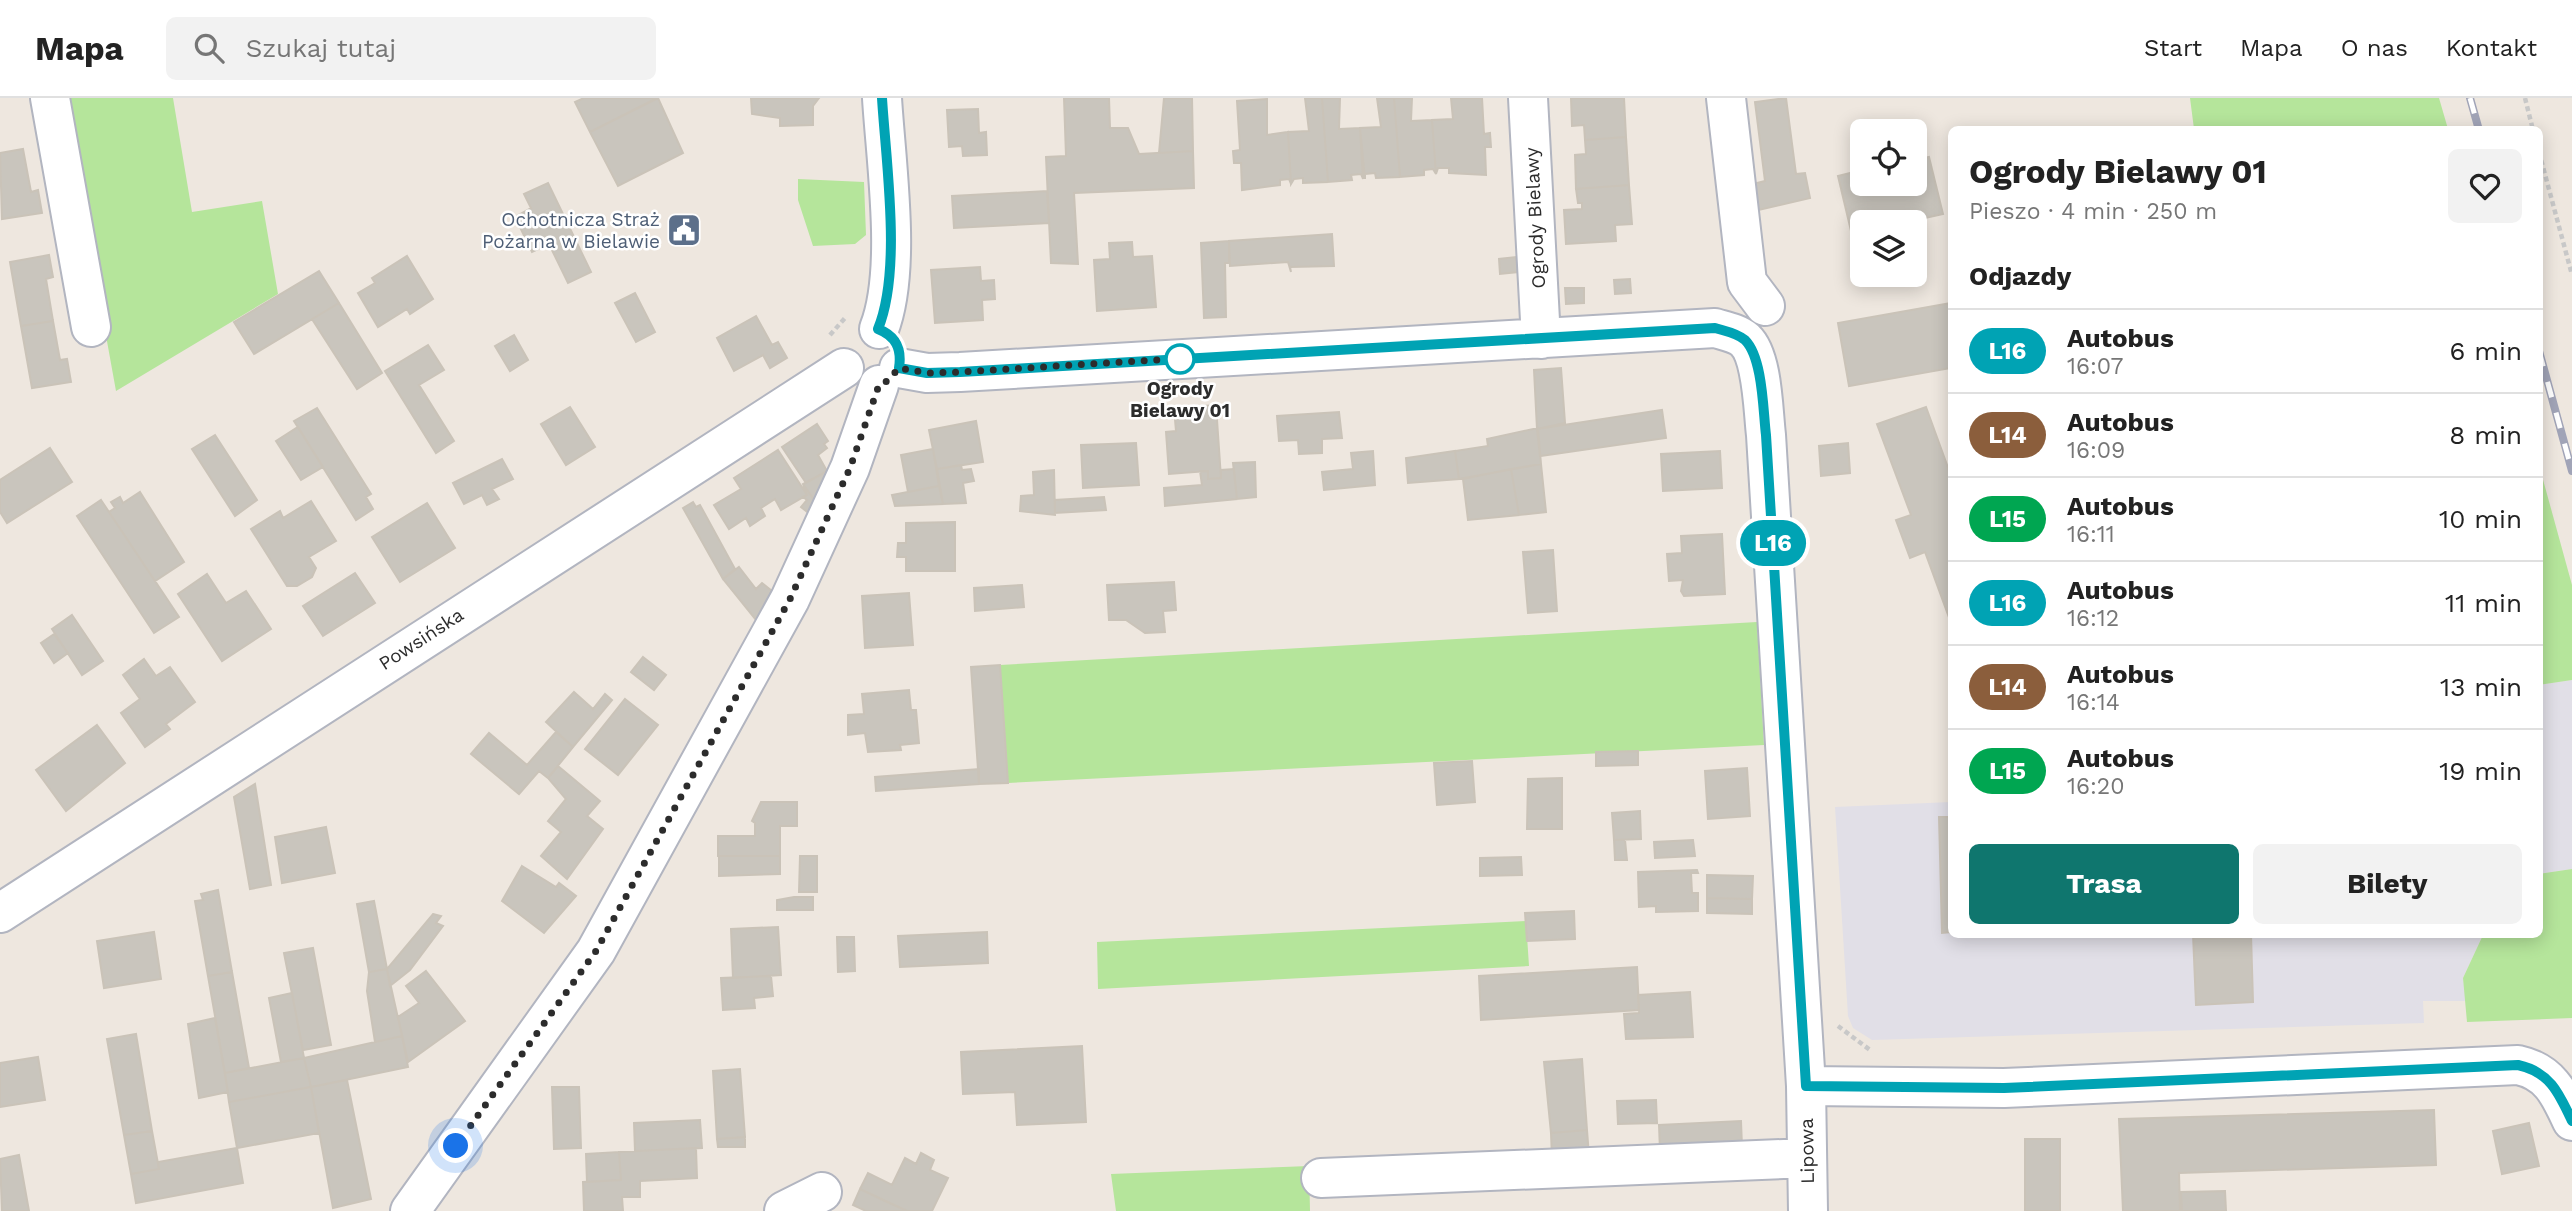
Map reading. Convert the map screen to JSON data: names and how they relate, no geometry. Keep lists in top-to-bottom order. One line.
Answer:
{"streets":{"street":["Ogrody Bielawy","Powsińska","Lipowa"]},"places":{"public building":["Ochotnicza Straż Pożarna w Bielawie"],"other":["Ogrody Bielawy 01"]},"lines":["bus line L16"],"page":{"header":"Mapa","search":"Szukaj tutaj","nav":["Start","Mapa","O nas","Kontakt"],"on_map":"L16","heading":[["Ogrody Bielawy 01","Pieszo · 4 min · 250 m"],"Odjazdy"],"list":[{"mark":"L16","name":"Autobus","note":"16:07","value":"6 min"},{"mark":"L14","name":"Autobus","note":"16:09","value":"8 min"},{"mark":"L15","name":"Autobus","note":"16:11","value":"10 min"},{"mark":"L16","name":"Autobus","note":"16:12","value":"11 min"},{"mark":"L14","name":"Autobus","note":"16:14","value":"13 min"},{"mark":"L15","name":"Autobus","note":"16:20","value":"19 min"}],"buttons":["Trasa","Bilety"]}}
